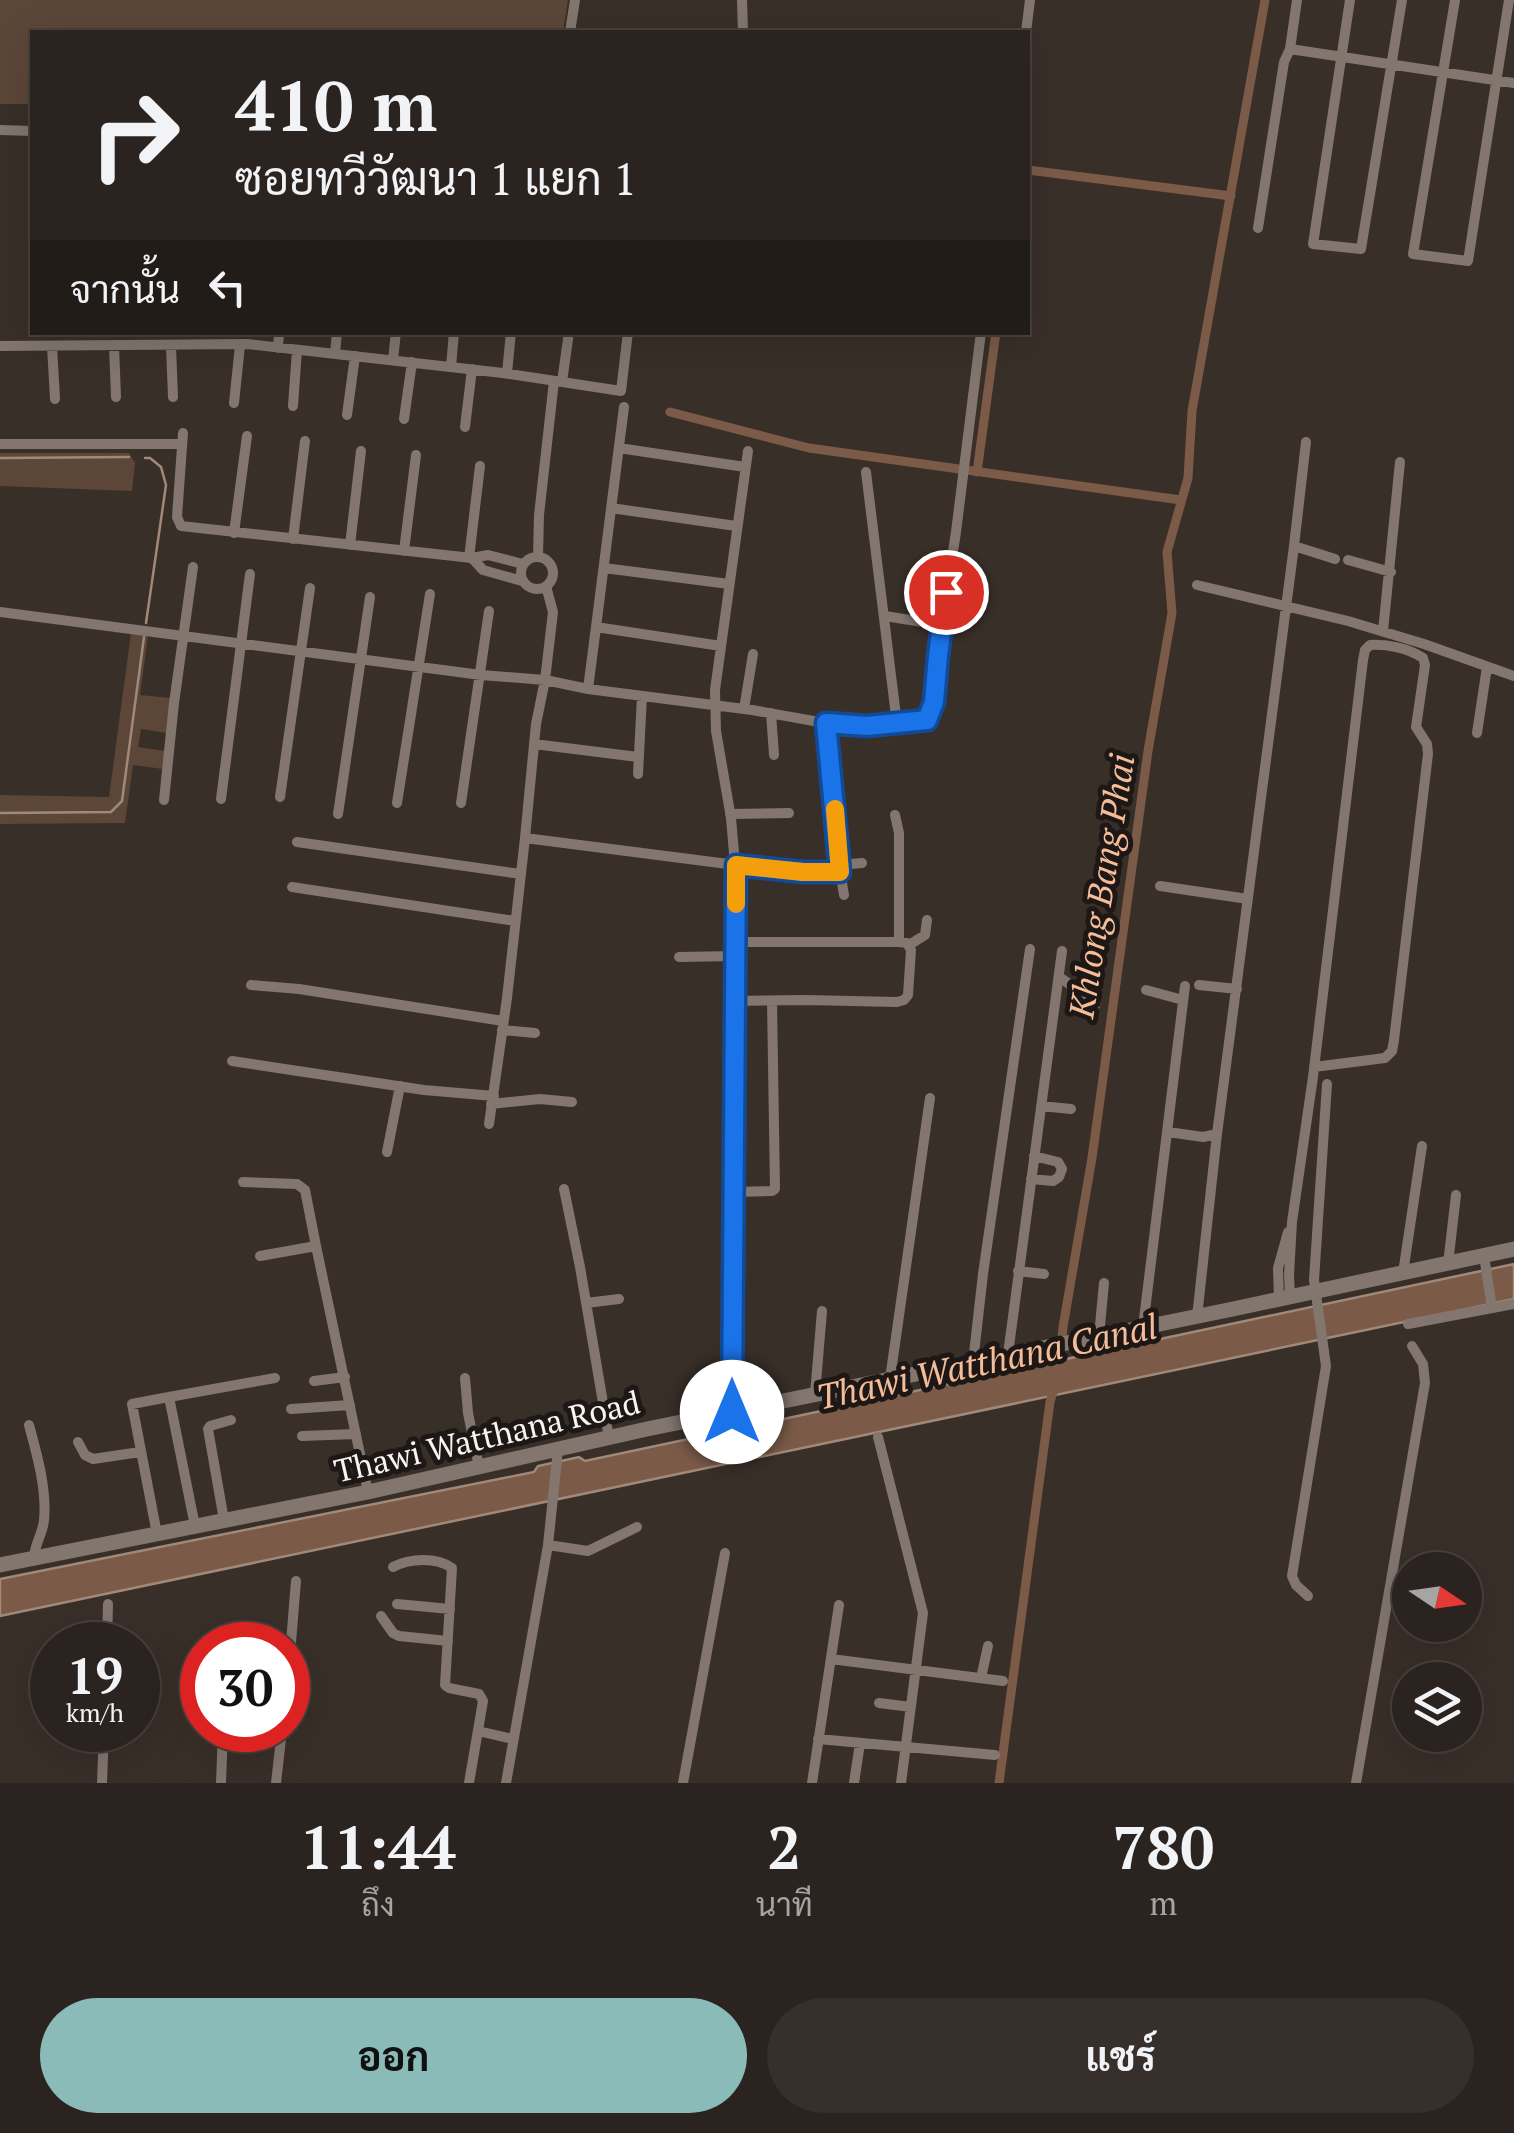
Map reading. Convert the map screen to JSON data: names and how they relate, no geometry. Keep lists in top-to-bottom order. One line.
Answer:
{"streets":{"main road":["Thawi Watthana Road"]},"water":["Khlong Bang Phai","Thawi Watthana Canal"],"north":"right","page":{"turn":["410 m","ซอยทวีวัฒนา 1 แยก 1"],"then":"จากนั้น","speed":"19 km/h","limit":"30","eta":["11:44","ถึง","2","นาที","780","m"],"buttons":["ออก","แชร์"]}}
